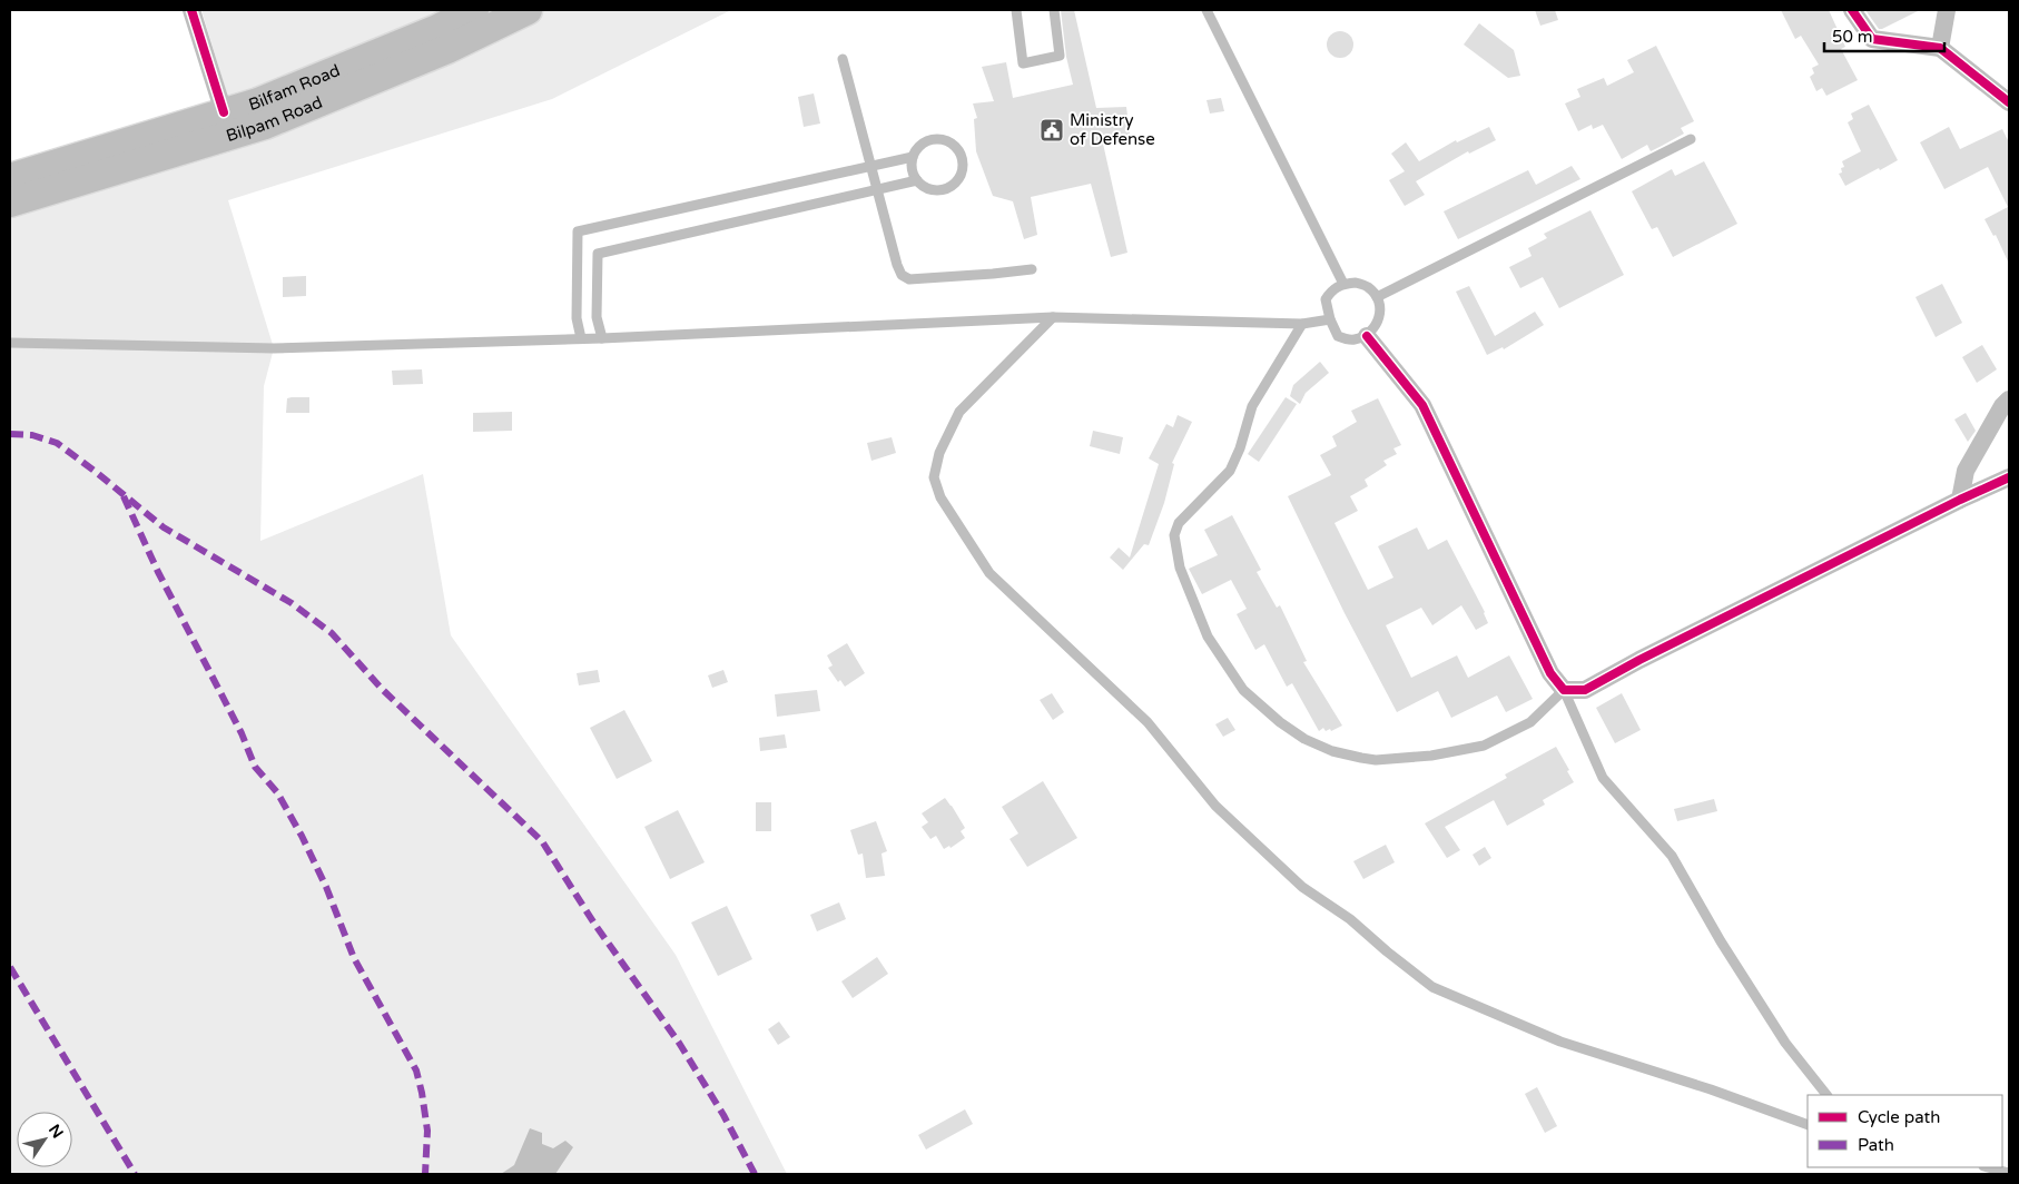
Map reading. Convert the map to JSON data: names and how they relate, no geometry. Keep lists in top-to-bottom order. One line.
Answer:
{"streets":{"main road":["Bilfam Road","Bilpam Road"]},"places":{"public building":["Ministry of Defense"]},"legend":["Cycle path","Path"],"scale_bar":"50 m","north":"top right"}
